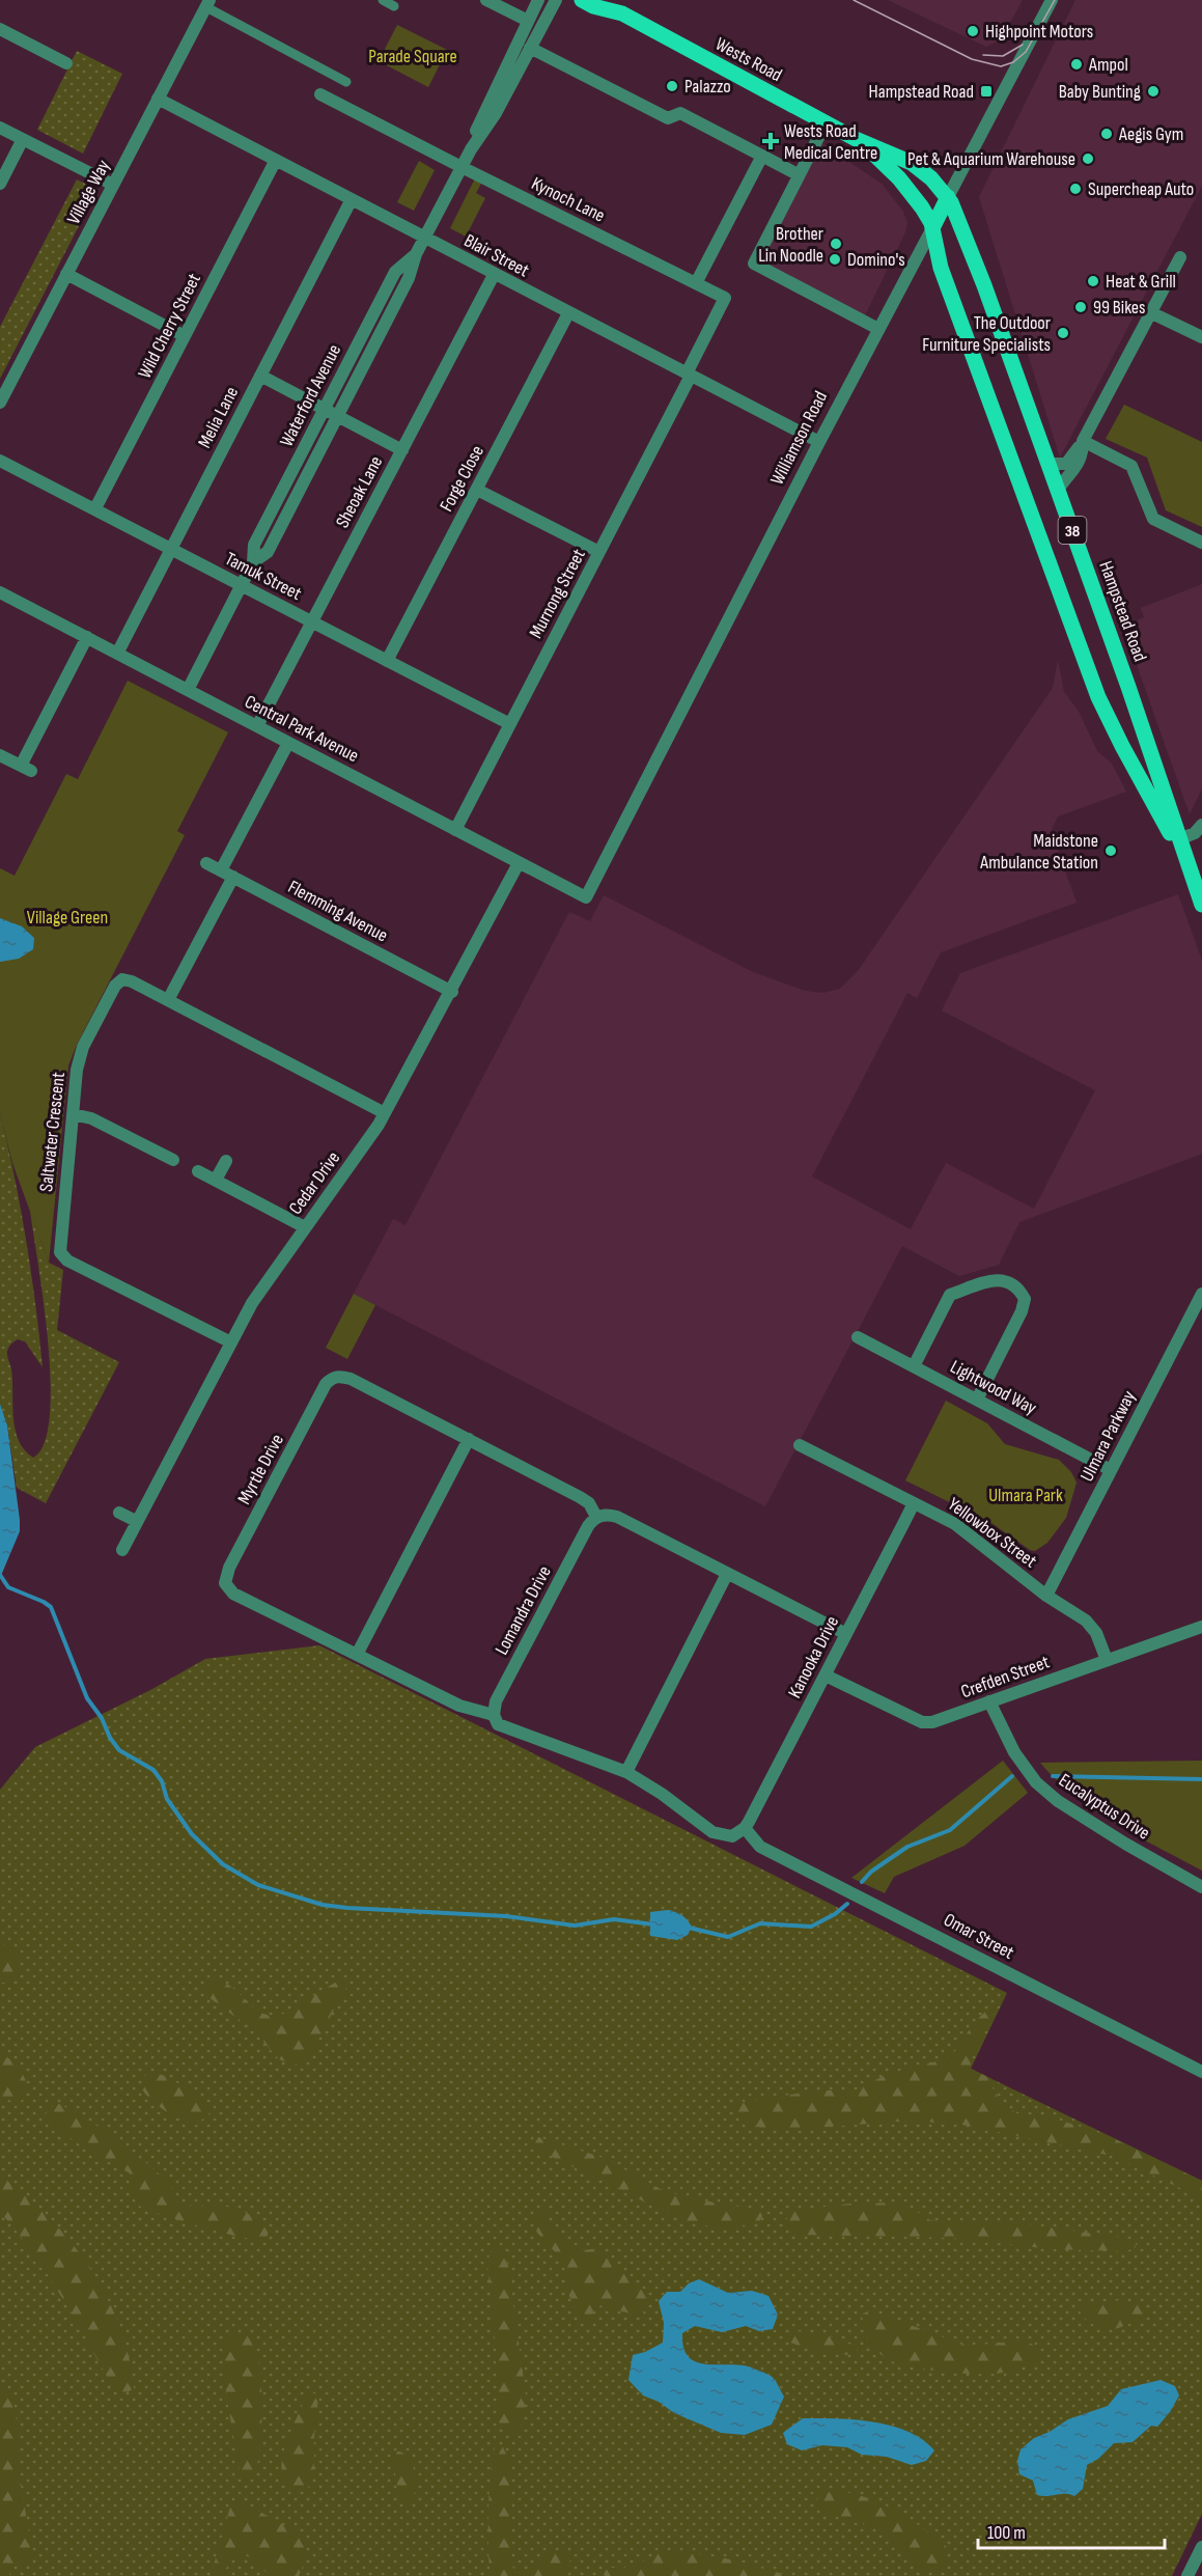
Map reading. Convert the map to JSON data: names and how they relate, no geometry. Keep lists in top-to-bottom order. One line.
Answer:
{"streets":{"main road":["Wests Road","Williamson Road","38","Hampstead Road"],"street":["Village Way","Kynoch Lane","Blair Street","Wild Cherry Street","Waterford Avenue","Melia Lane","Forge Close","Sheoak Lane","Tamuk Street","Murnong Street","Central Park Avenue","Flemming Avenue","Saltwater Crescent","Cedar Drive","Lightwood Way","Ulmara Parkway","Myrtle Drive","Yellowbox Street","Lomandra Drive","Kanooka Drive","Crefden Street","Eucalyptus Drive","Omar Street"]},"crossings":[["Wests Road","Williamson Road"],["Wests Road","Hampstead Road"],["Village Way","Blair Street"],["Kynoch Lane","Blair Street"],["Kynoch Lane","Waterford Avenue"],["Kynoch Lane","Murnong Street"],["Blair Street","Wild Cherry Street"],["Blair Street","Waterford Avenue"],["Blair Street","Melia Lane"],["Blair Street","Williamson Road"],["Blair Street","Forge Close"],["Blair Street","Sheoak Lane"],["Blair Street","Murnong Street"],["Wild Cherry Street","Tamuk Street"],["Waterford Avenue","Tamuk Street"],["Waterford Avenue","Central Park Avenue"],["Melia Lane","Tamuk Street"],["Melia Lane","Central Park Avenue"],["Williamson Road","Hampstead Road"],["Williamson Road","Central Park Avenue"],["Forge Close","Tamuk Street"],["Sheoak Lane","Tamuk Street"],["Sheoak Lane","Central Park Avenue"],["Tamuk Street","Murnong Street"],["Murnong Street","Central Park Avenue"],["Central Park Avenue","Cedar Drive"],["Flemming Avenue","Cedar Drive"],["Saltwater Crescent","Cedar Drive"],["Lightwood Way","Ulmara Parkway"],["Ulmara Parkway","Yellowbox Street"],["Myrtle Drive","Lomandra Drive"],["Yellowbox Street","Kanooka Drive"],["Yellowbox Street","Crefden Street"],["Kanooka Drive","Crefden Street"],["Kanooka Drive","Omar Street"],["Crefden Street","Eucalyptus Drive"]],"parks":["Parade Square","Village Green","Ulmara Park"],"places":{"other":["Highpoint Motors","Ampol","Palazzo","Baby Bunting","Aegis Gym","Pet & Aquarium Warehouse","Supercheap Auto","Brother Lin Noodle","Domino's","Heat & Grill","99 Bikes","The Outdoor Furniture Specialists","Maidstone Ambulance Station"],"transit":["Hampstead Road"],"health":["Wests Road Medical Centre"]},"scale_bar":"100 m"}
